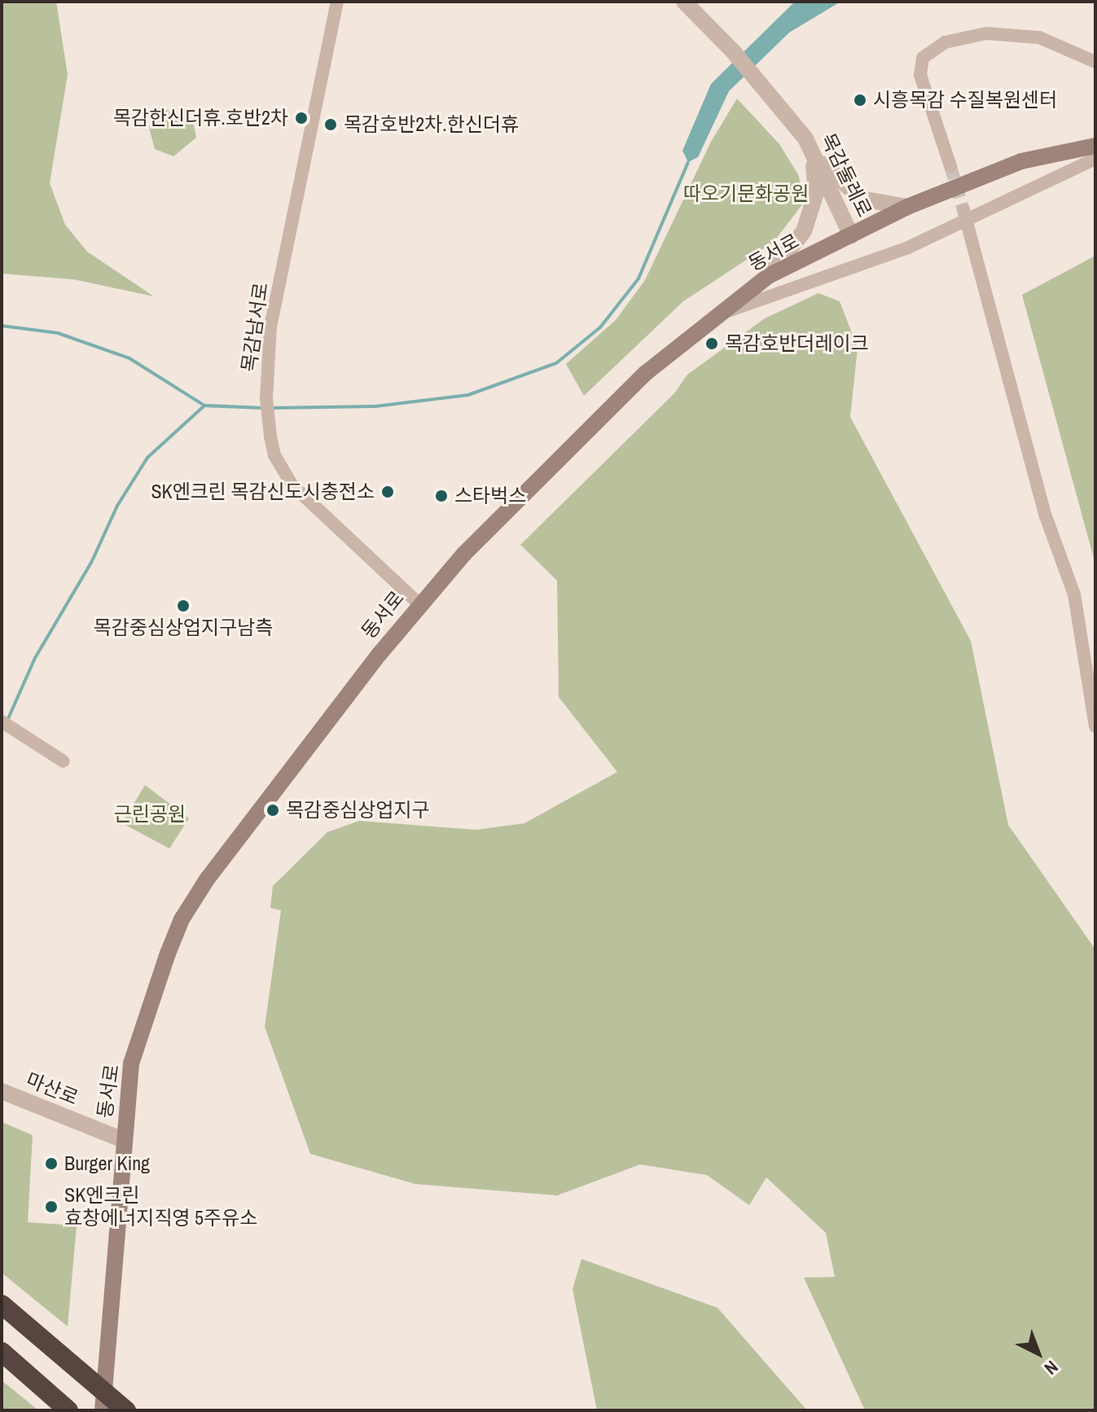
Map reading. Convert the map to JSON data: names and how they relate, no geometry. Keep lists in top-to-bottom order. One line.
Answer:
{"streets":{"main road":["동서로"],"street":["목감둘레로","목감남서로","마산로"]},"crossings":[["목감둘레로","동서로"],["동서로","목감남서로"],["동서로","마산로"]],"parks":["따오기문화공원","근린공원"],"places":["시흥목감 수질복원센터","목감한신더휴.호반2차","목감호반2차.한신더휴","목감호반더레이크","SK엔크린 목감신도시충전소","스타벅스","목감중심상업지구남측","목감중심상업지구","Burger King","SK엔크린 효창에너지직영 5주유소"],"north":"bottom right"}
